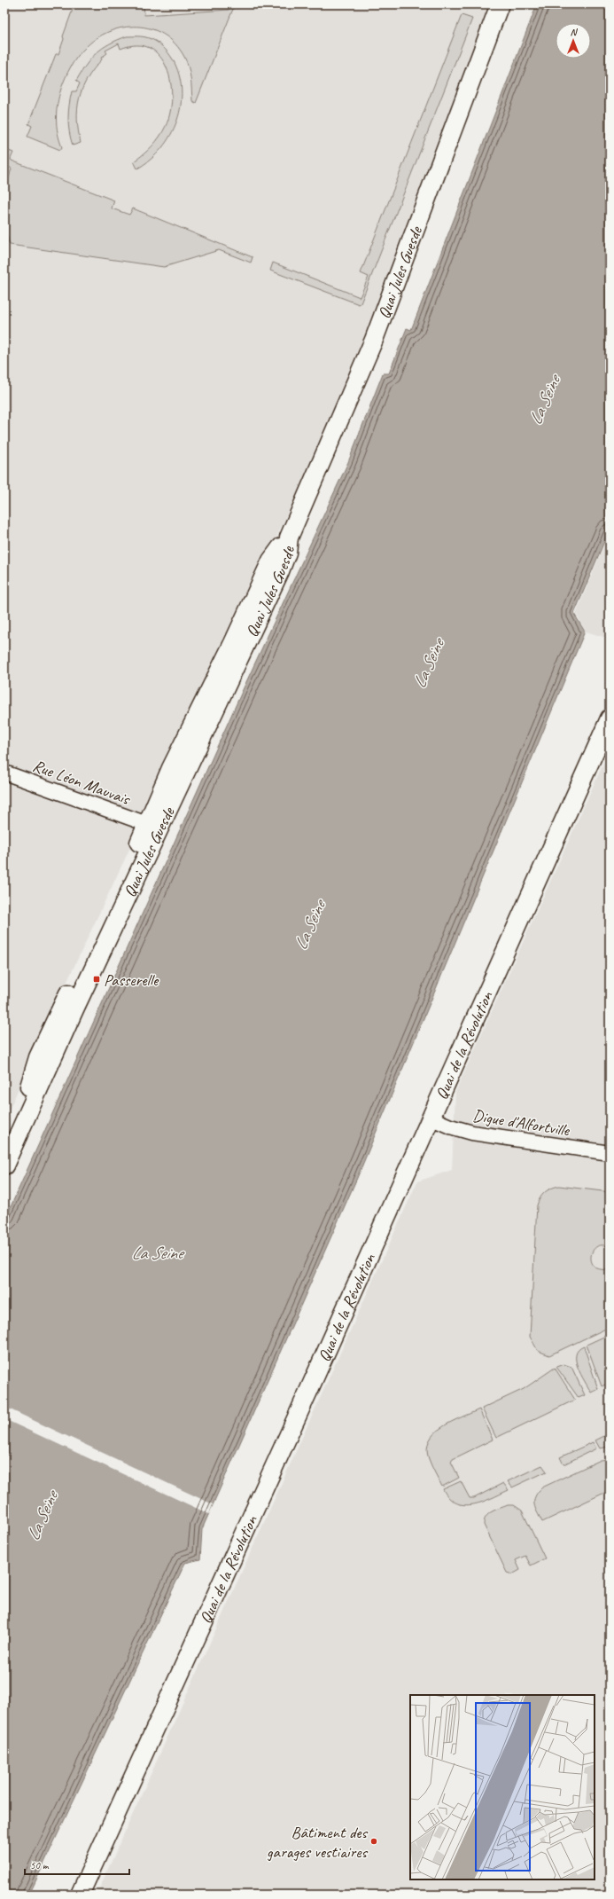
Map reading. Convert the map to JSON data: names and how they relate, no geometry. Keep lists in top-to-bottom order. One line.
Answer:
{"streets":{"main road":["Quai Jules Guesde","Quai de la Révolution"],"street":["Rue Léon Mauvais","Digue d'Alfortville"]},"crossings":[["Quai Jules Guesde","Rue Léon Mauvais"],["Quai de la Révolution","Digue d'Alfortville"]],"water":["La Seine"],"places":{"transit":["Passerelle"],"other":["Bâtiment des garages vestiaires"]},"scale_bar":"50 m","north":"top"}
